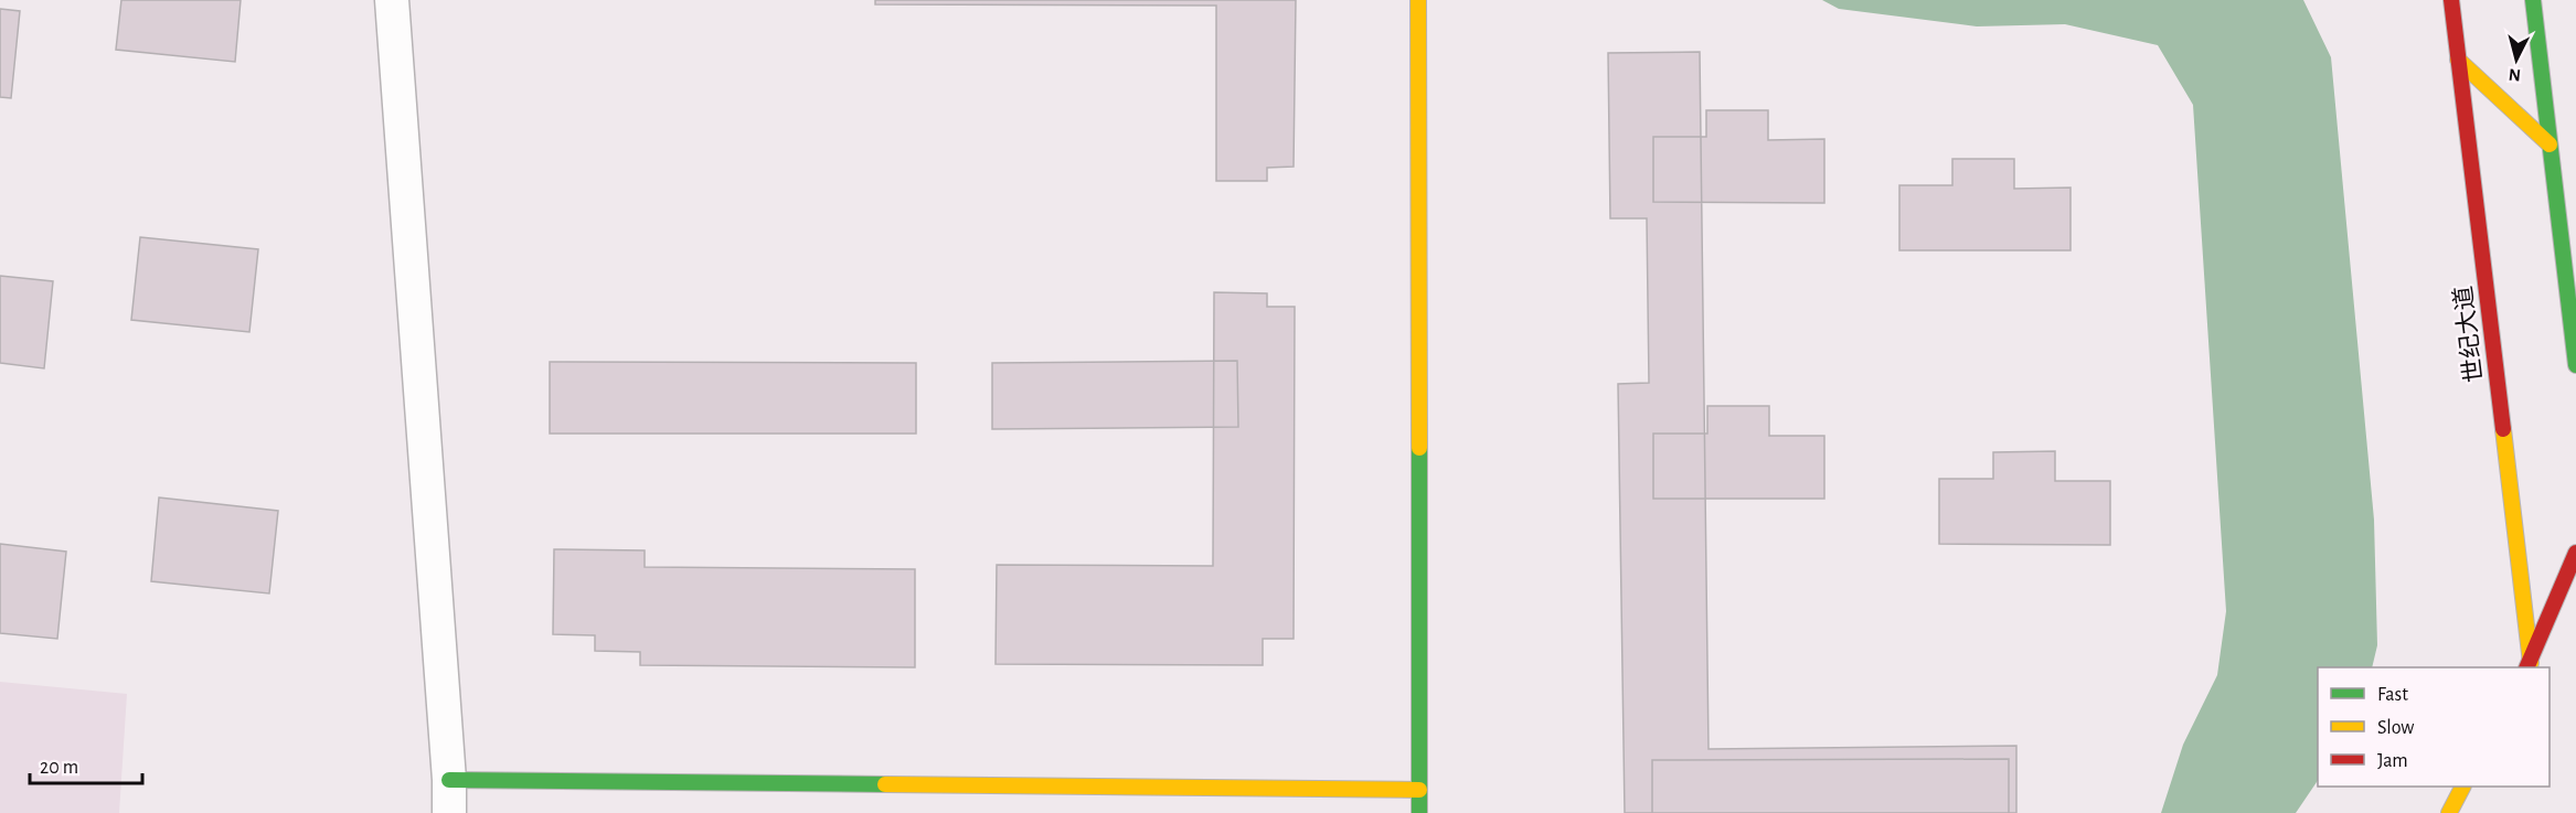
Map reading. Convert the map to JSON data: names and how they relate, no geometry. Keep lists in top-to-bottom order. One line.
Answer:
{"streets":{"main road":["世纪大道"]},"legend":["Fast","Slow","Jam"],"scale_bar":"20 m","north":"bottom"}
